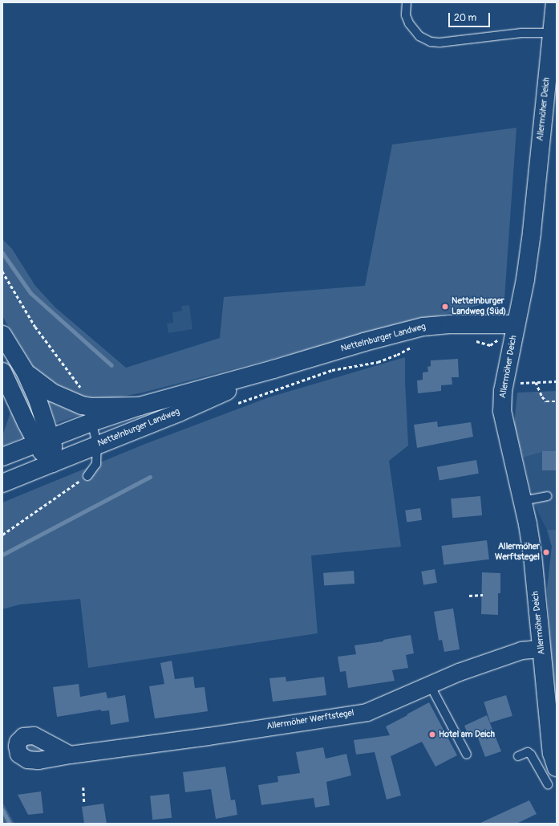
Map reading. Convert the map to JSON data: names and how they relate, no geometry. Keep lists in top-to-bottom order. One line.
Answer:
{"streets":{"main road":["Allermöher Deich","Nettelnburger Landweg"],"street":["Allermöher Werftstegel"]},"crossings":[["Allermöher Deich","Nettelnburger Landweg"],["Allermöher Deich","Allermöher Werftstegel"]],"places":["Nettelnburger Landweg (Süd)","Allermöher Werftstegel","Hotel am Deich"],"scale_bar":"20 m"}
